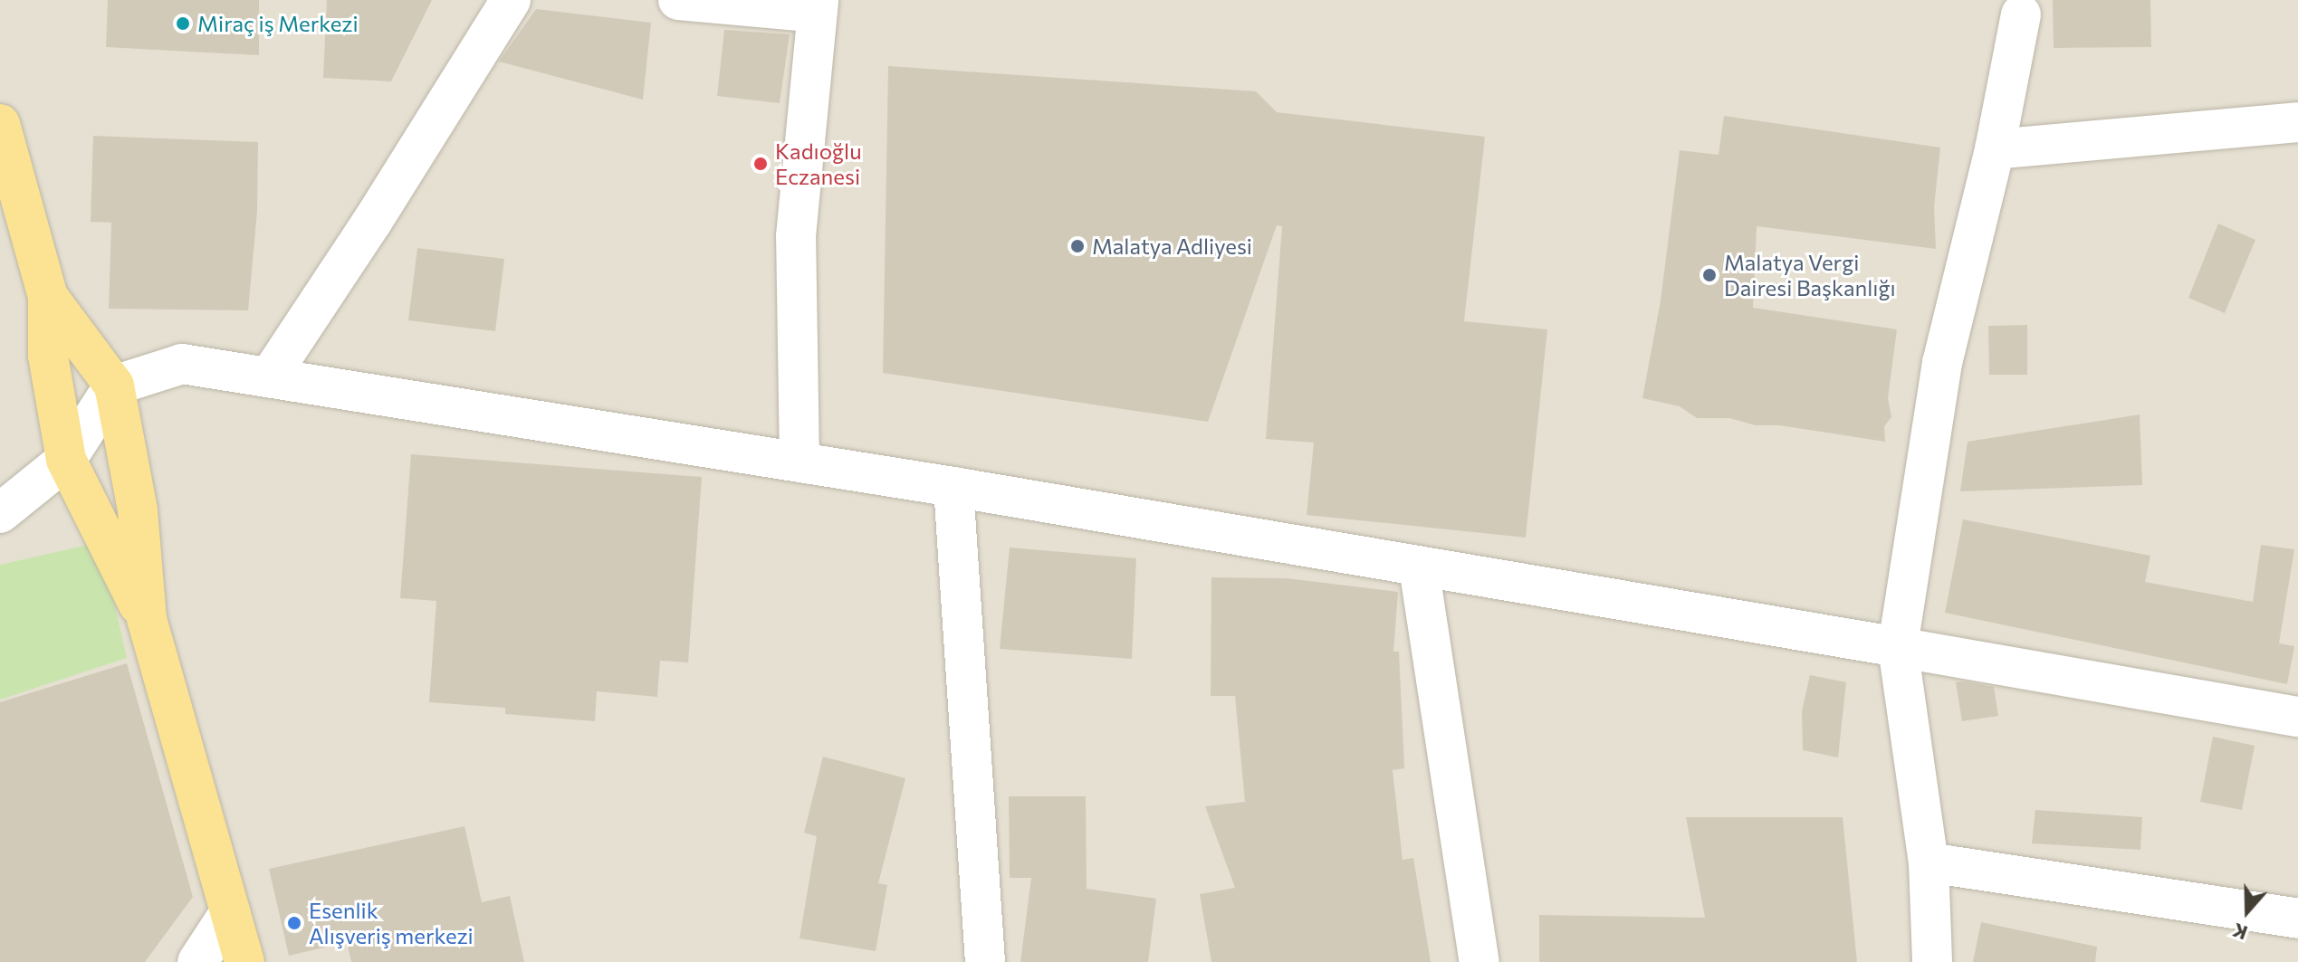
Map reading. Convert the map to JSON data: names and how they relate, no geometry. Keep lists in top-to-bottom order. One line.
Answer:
{"places":["Miraç iş Merkezi","Kadıoğlu Eczanesi","Malatya Adliyesi","Malatya Vergi Dairesi Başkanlığı","Esenlik Alışveriş merkezi"],"north":"bottom"}
